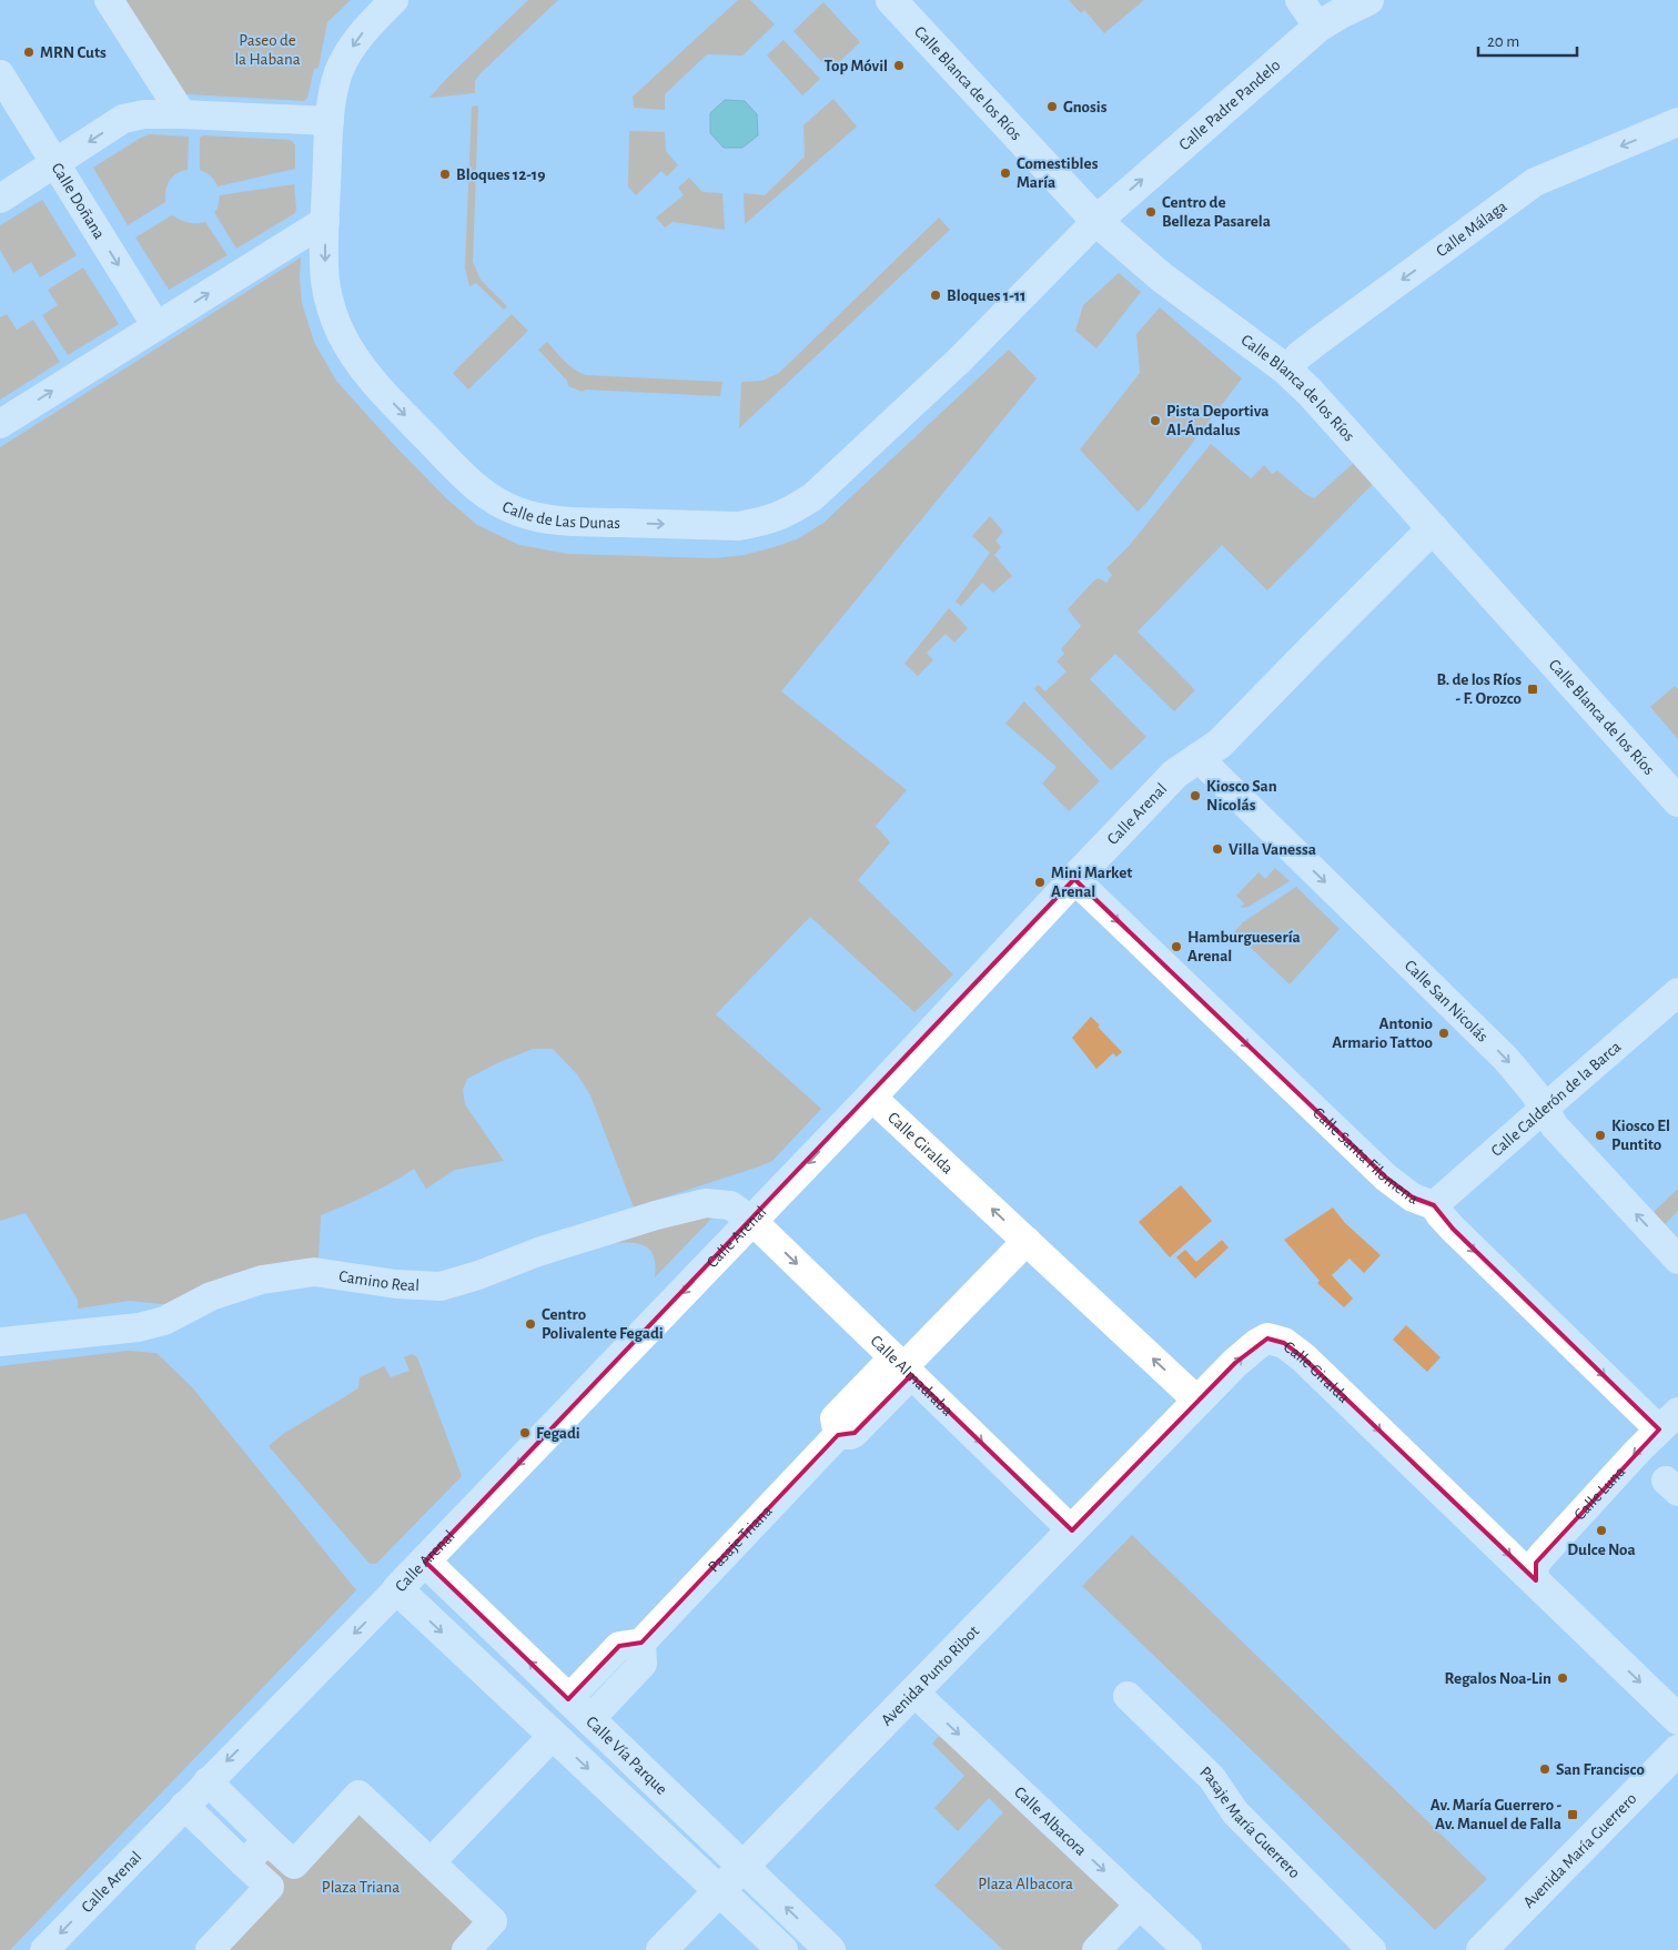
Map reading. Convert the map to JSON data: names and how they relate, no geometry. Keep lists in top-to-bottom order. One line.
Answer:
{"streets":{"street":["Calle Blanca de los Ríos","Calle Padre Pandelo","Calle Doñana","Calle Málaga","Calle de Las Dunas","Calle Arenal","Calle San Nicolás","Calle Calderón de la Barca","Calle Giralda","Calle Santa Filomena","Camino Real","Calle Almadraba","Calle Luna","Pasaje Triana","Avenida Punto Ribot","Calle Vía Parque","Calle Albacora","Pasaje María Guerrero","Avenida María Guerrero"]},"crossings":[["Calle Blanca de los Ríos","Calle Padre Pandelo"],["Calle Blanca de los Ríos","Calle Málaga"],["Calle Blanca de los Ríos","Calle de Las Dunas"],["Calle Blanca de los Ríos","Calle Arenal"],["Calle Padre Pandelo","Calle de Las Dunas"],["Calle Arenal","Calle San Nicolás"],["Calle Arenal","Calle Giralda"],["Calle Arenal","Calle Santa Filomena"],["Calle Arenal","Camino Real"],["Calle Arenal","Calle Almadraba"],["Calle Arenal","Calle Vía Parque"],["Calle San Nicolás","Calle Calderón de la Barca"],["Calle Calderón de la Barca","Calle Santa Filomena"],["Calle Giralda","Calle Luna"],["Calle Giralda","Avenida Punto Ribot"],["Calle Santa Filomena","Calle Luna"],["Camino Real","Calle Almadraba"],["Calle Almadraba","Pasaje Triana"],["Calle Almadraba","Avenida Punto Ribot"],["Pasaje Triana","Calle Vía Parque"],["Avenida Punto Ribot","Calle Vía Parque"],["Avenida Punto Ribot","Calle Albacora"]],"one_way":["Calle Padre Pandelo","Calle Doñana","Calle Málaga","Calle Santa Filomena","Calle Almadraba","Calle Luna","Calle Albacora"],"parks":["Paseo de la Habana","Plaza Albacora","Plaza Triana"],"places":{"other":["MRN Cuts","Top Móvil","Gnosis","Comestibles María","Bloques 12-19","Centro de Belleza Pasarela","Bloques 1-11","Pista Deportiva Al-Ándalus","Kiosco San Nicolás","Villa Vanessa","Mini Market Arenal","Hamburguesería Arenal","Antonio Armario Tattoo","Kiosco El Puntito","Centro Polivalente Fegadi","Fegadi","Dulce Noa","Regalos Noa-Lin","San Francisco"],"transit":["B. de los Ríos - F. Orozco","Av. María Guerrero - Av. Manuel de Falla"]},"scale_bar":"20 m"}
